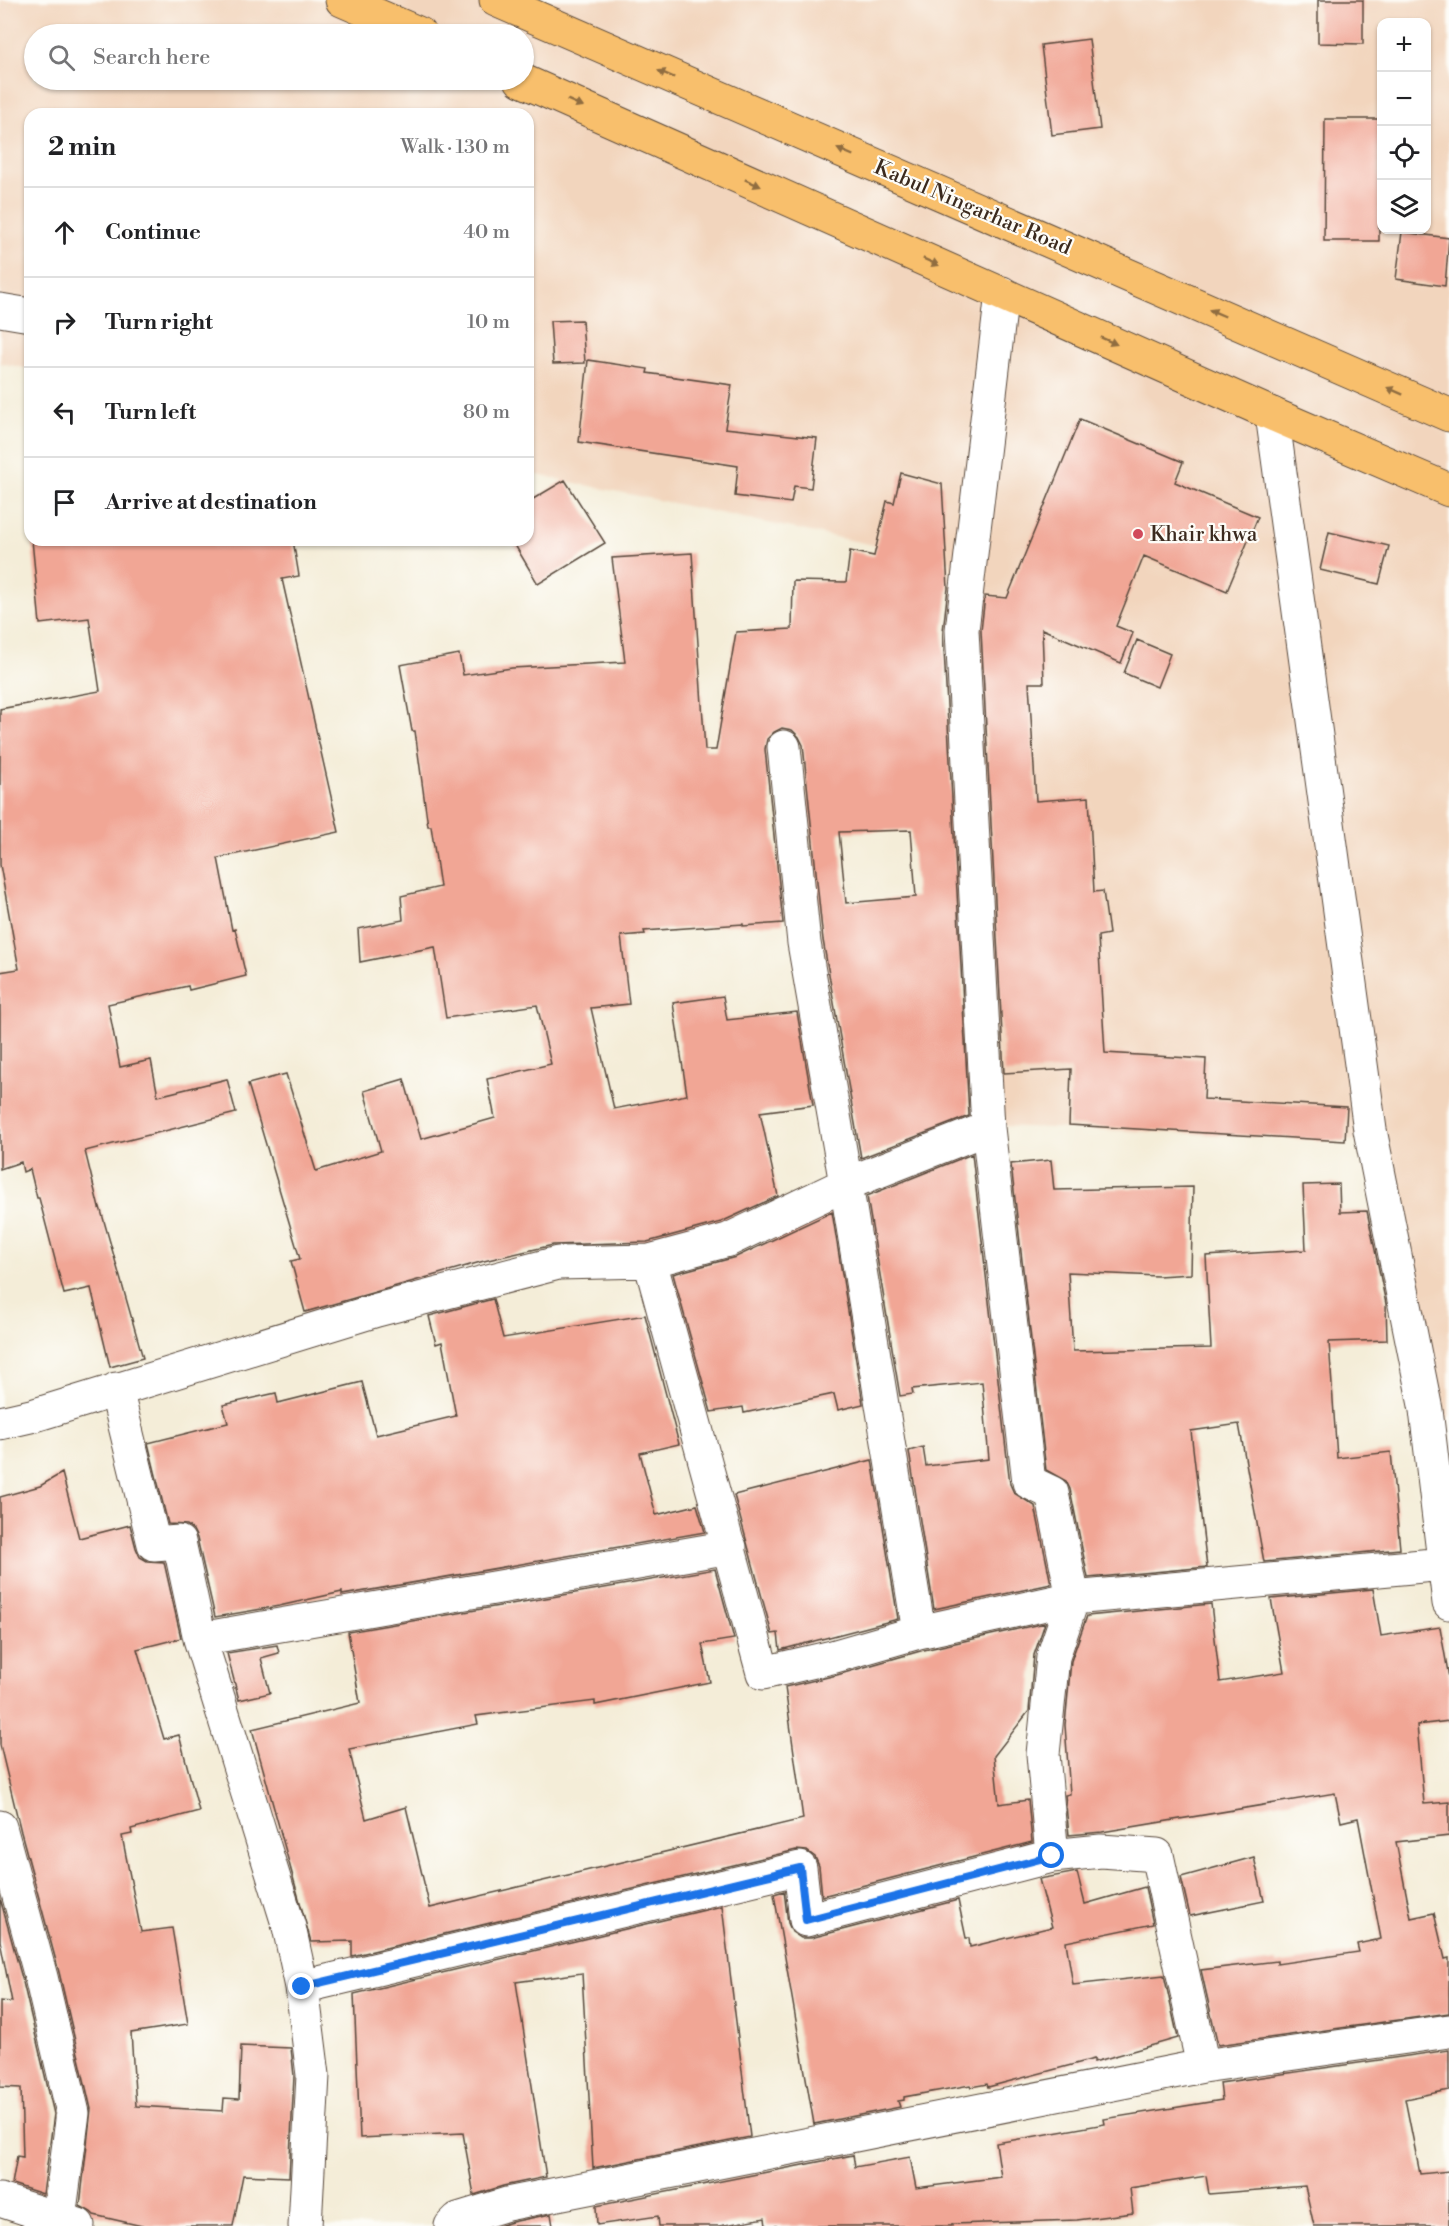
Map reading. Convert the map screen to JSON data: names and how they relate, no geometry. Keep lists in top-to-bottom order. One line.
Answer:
{"streets":{"highway":["Kabul Ningarhar Road"]},"places":["Khair khwa"],"page":{"map_buttons":["+","−"],"search":"Search here","heading":["2 min","Walk · 130 m"],"list":[["Continue","40 m"],["Turn right","10 m"],["Turn left","80 m"],"Arrive at destination"]}}
